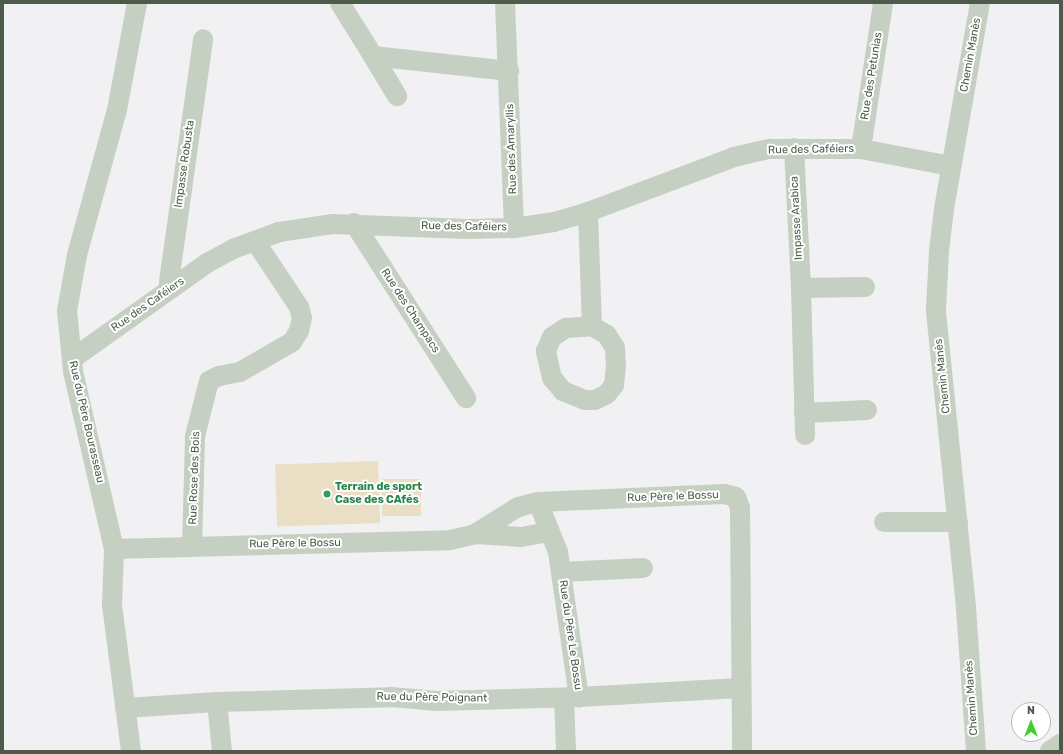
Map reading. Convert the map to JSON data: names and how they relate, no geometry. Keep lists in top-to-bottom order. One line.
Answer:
{"streets":{"street":["Chemin Manès","Rue des Petunias","Rue des Amaryllis","Rue des Caféiers","Impasse Robusta","Impasse Arabica","Rue des Champacs","Rue du Père Bourasseau","Rue Rose des Bois","Rue Père le Bossu","Rue du Père Le Bossu","Rue du Père Poignant"]},"crossings":[["Chemin Manès","Rue des Caféiers"],["Rue des Petunias","Rue des Caféiers"],["Rue des Amaryllis","Rue des Caféiers"],["Rue des Caféiers","Impasse Robusta"],["Rue des Caféiers","Impasse Arabica"],["Rue des Caféiers","Rue des Champacs"],["Rue des Caféiers","Rue du Père Bourasseau"],["Rue des Caféiers","Rue Rose des Bois"],["Rue du Père Bourasseau","Rue Père le Bossu"],["Rue du Père Bourasseau","Rue du Père Poignant"],["Rue Rose des Bois","Rue Père le Bossu"],["Rue Père le Bossu","Rue du Père Le Bossu"],["Rue Père le Bossu","Rue du Père Poignant"],["Rue du Père Le Bossu","Rue du Père Poignant"]],"places":["Terrain de sport Case des CAfés"],"north":"top"}
